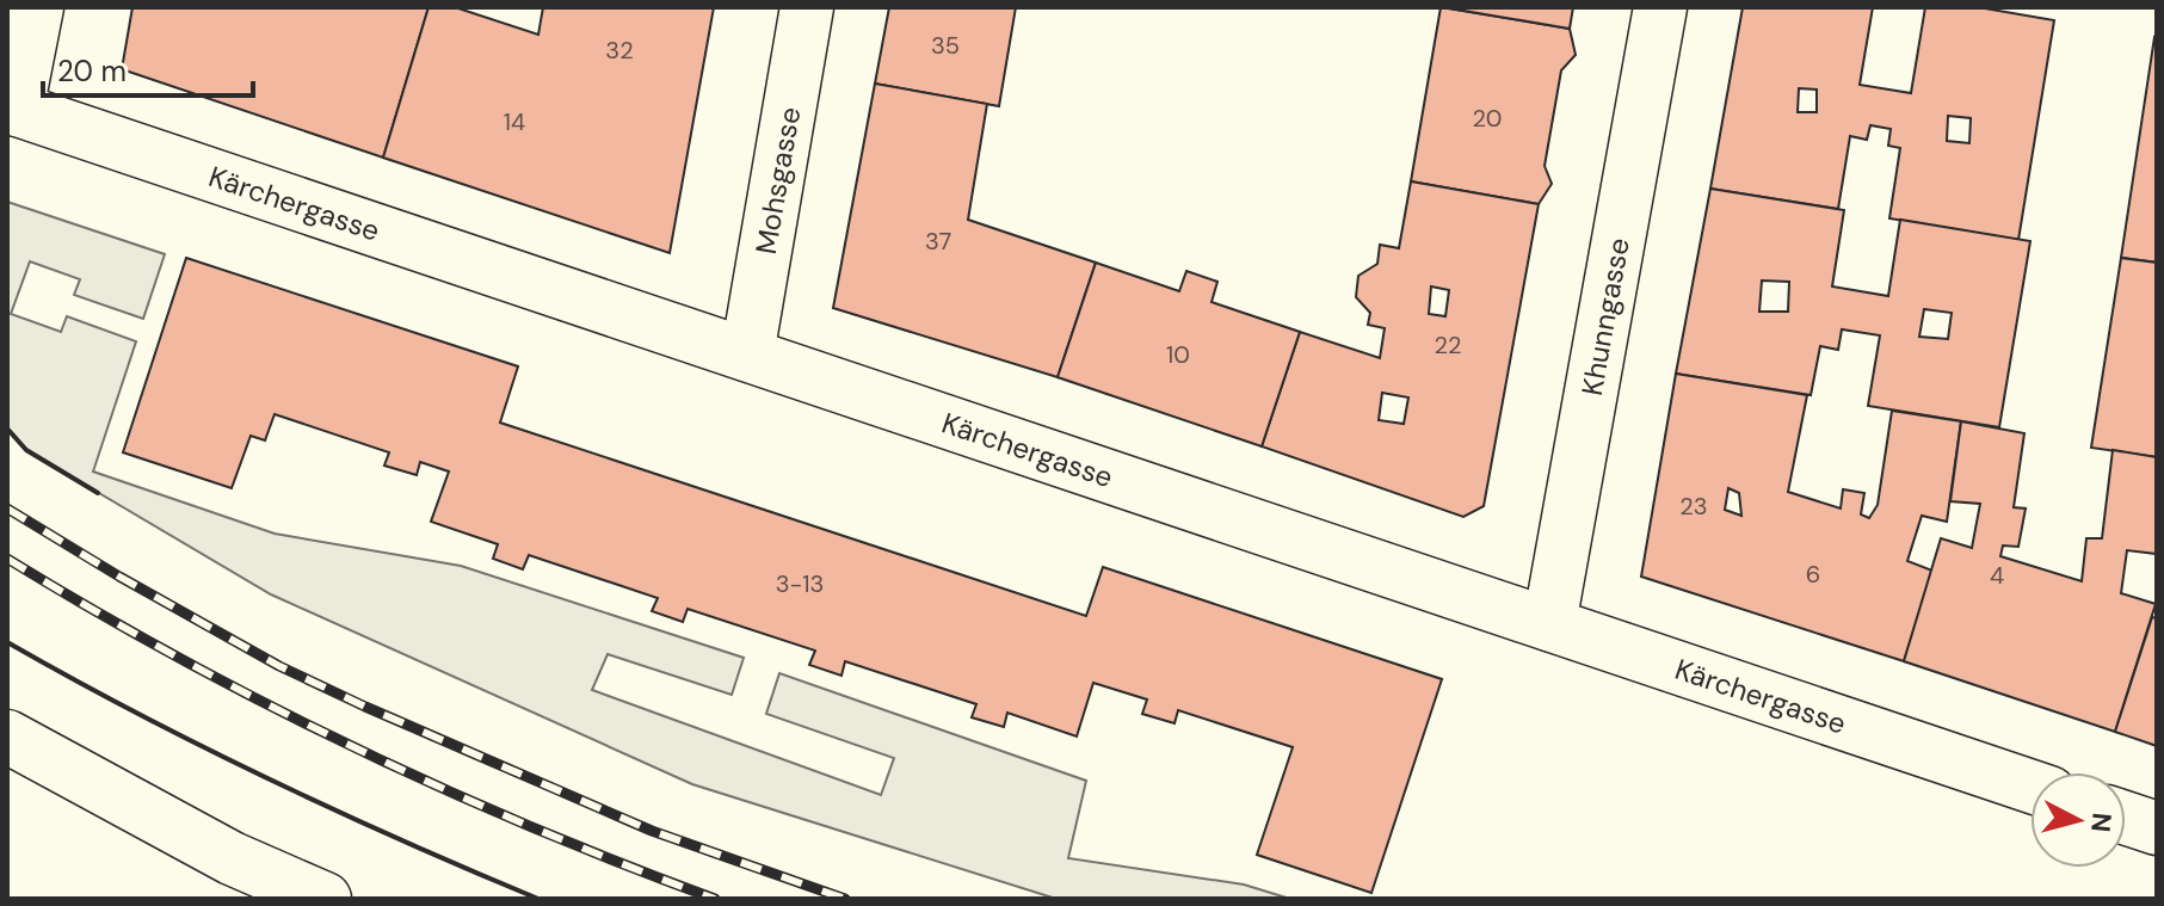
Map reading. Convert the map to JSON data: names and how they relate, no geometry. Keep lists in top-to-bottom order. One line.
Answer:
{"streets":{"street":["Mohsgasse","Kärchergasse","Khunngasse"]},"crossings":[["Mohsgasse","Kärchergasse"],["Kärchergasse","Khunngasse"]],"house_numbers":["35","32","20","14","37","22","10","23","6","4","3-13"],"scale_bar":"20 m","north":"right"}
